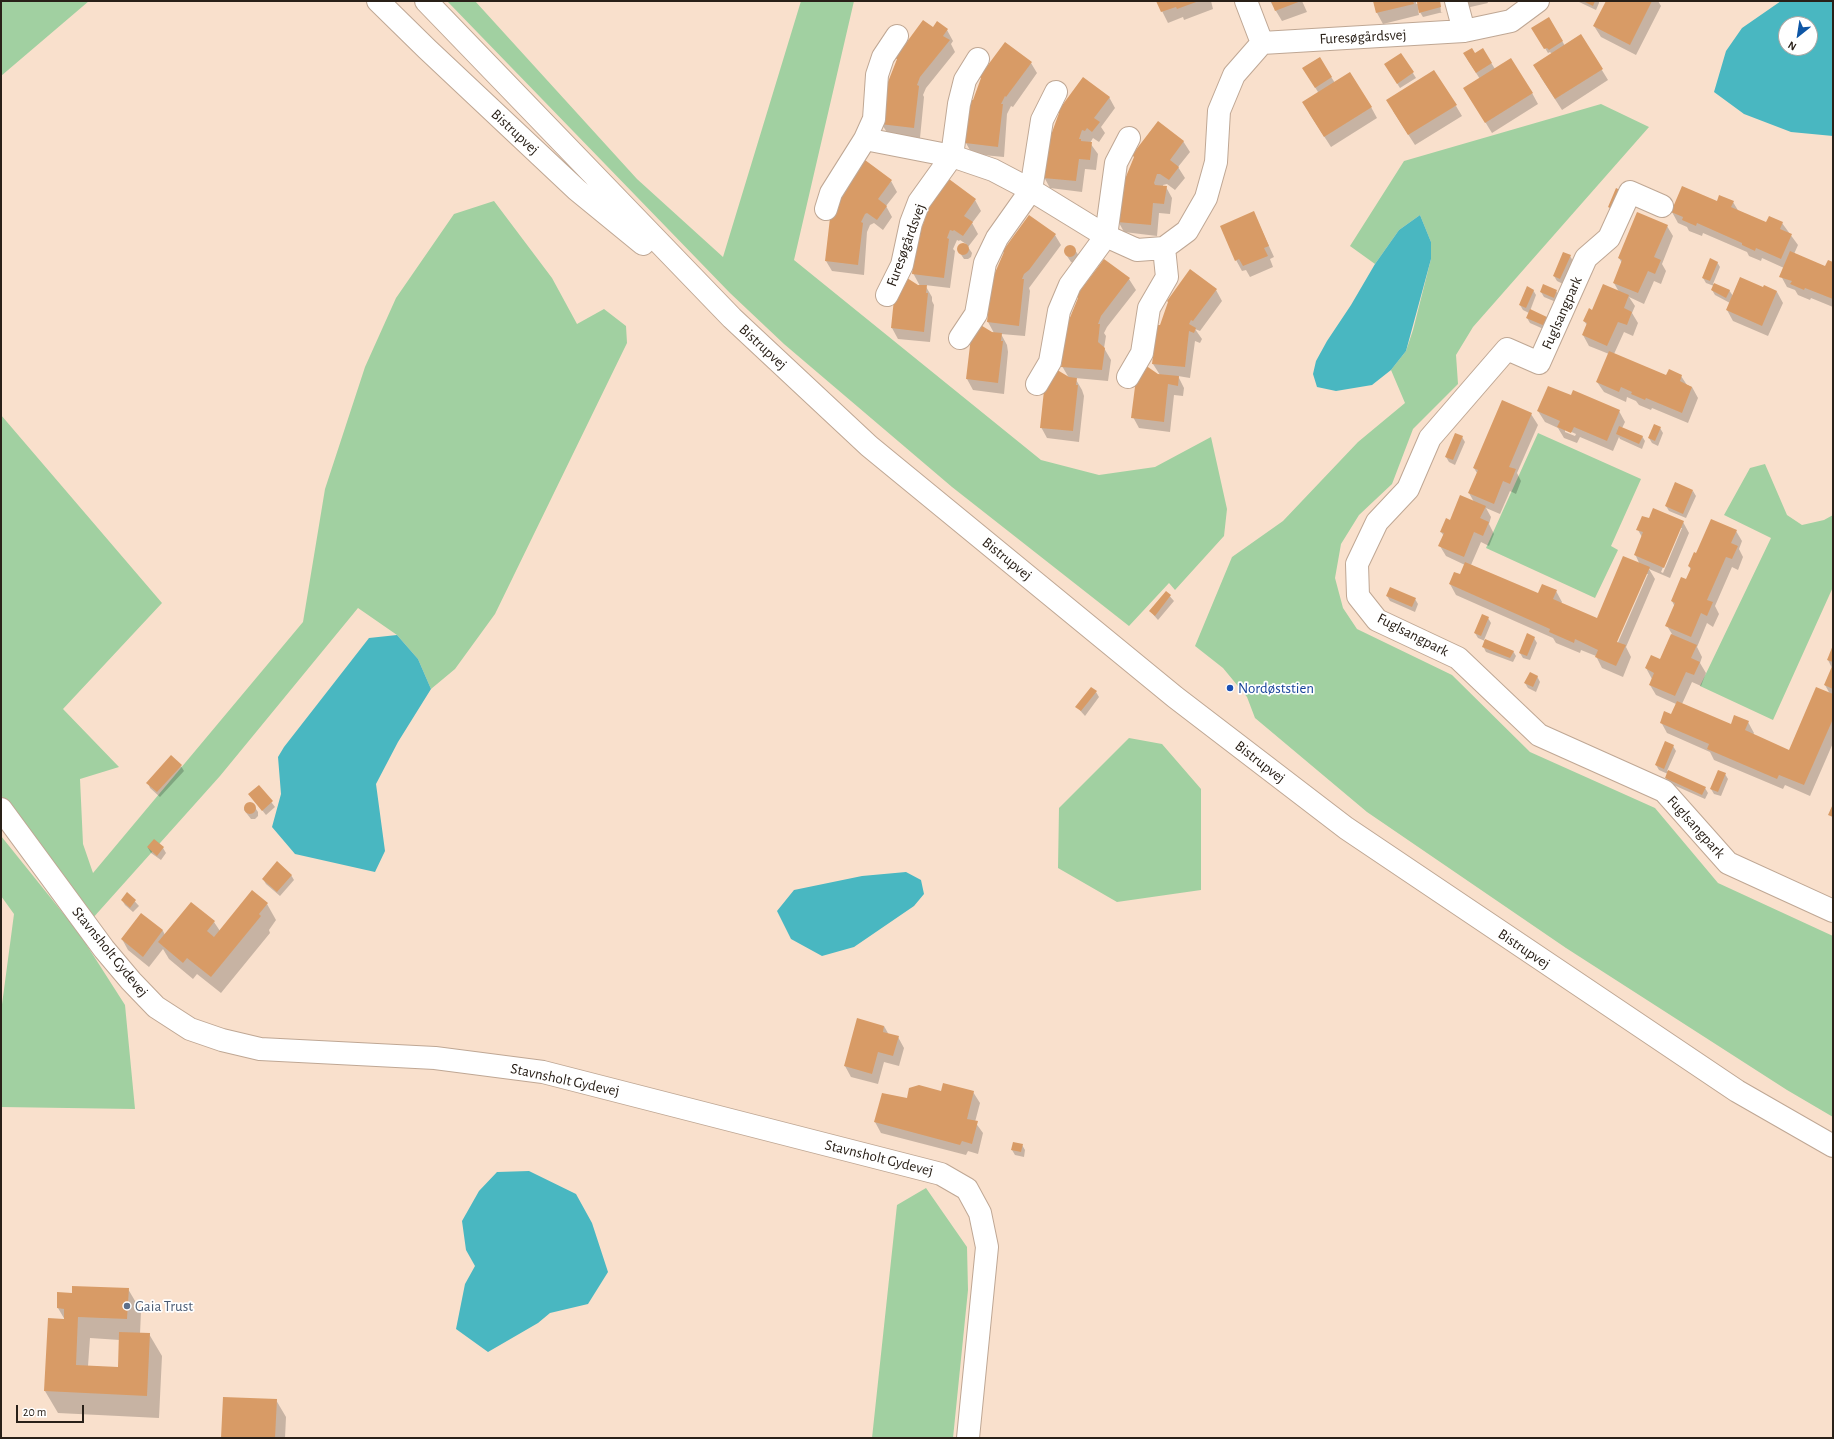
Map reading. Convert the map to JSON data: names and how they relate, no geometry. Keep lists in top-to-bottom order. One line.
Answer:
{"streets":{"street":["Furesøgårdsvej","Bistrupvej","Fuglsangpark","Stavnsholt Gydevej"]},"places":["Nordøststien","Gaia Trust"],"scale_bar":"20 m","north":"bottom left"}
